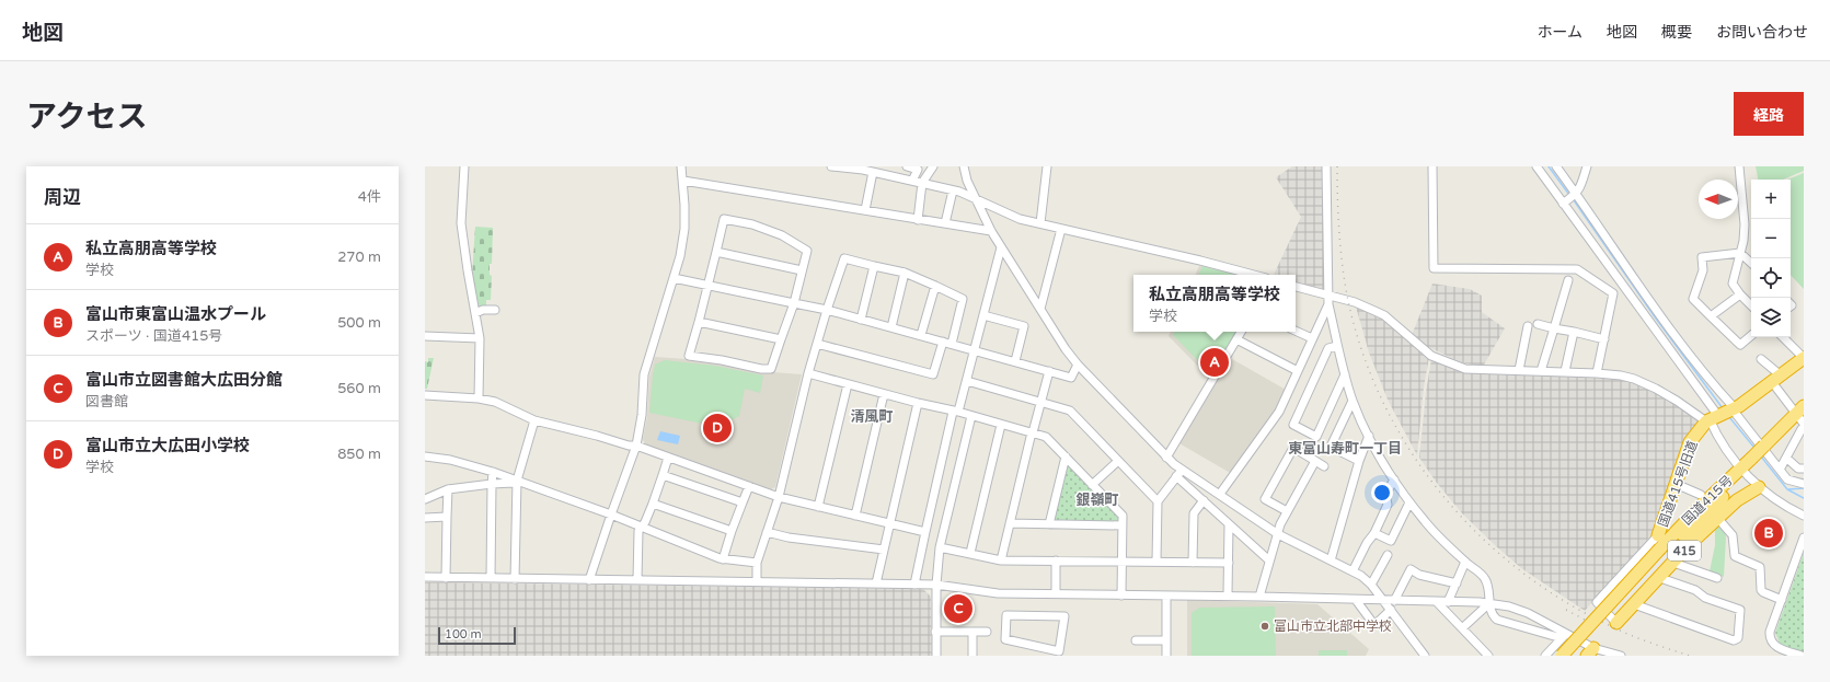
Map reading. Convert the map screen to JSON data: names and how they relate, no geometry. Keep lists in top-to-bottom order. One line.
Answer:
{"streets":{"highway":["国道415号旧道","国道415号","415"]},"districts":["清風町","東富山寿町一丁目","銀嶺町"],"places":["富山市立北部中学校"],"scale_bar":"100 m","north":"left","page":{"header":"地図","nav":["ホーム","地図","概要","お問い合わせ"],"title":"アクセス","buttons":"経路","heading":["周辺","4件"],"map_buttons":["+","−"],"list":[{"mark":"A","name":"私立高朋高等学校","note":"学校","value":"270 m"},{"mark":"B","name":"富山市東富山温水プール","note":"スポーツ · 国道415号","value":"500 m"},{"mark":"C","name":"富山市立図書館大広田分館","note":"図書館","value":"560 m"},{"mark":"D","name":"富山市立大広田小学校","note":"学校","value":"850 m"}],"popup":["私立高朋高等学校","学校"],"pins":["A","D","B","C"],"scale":"100 m"}}
